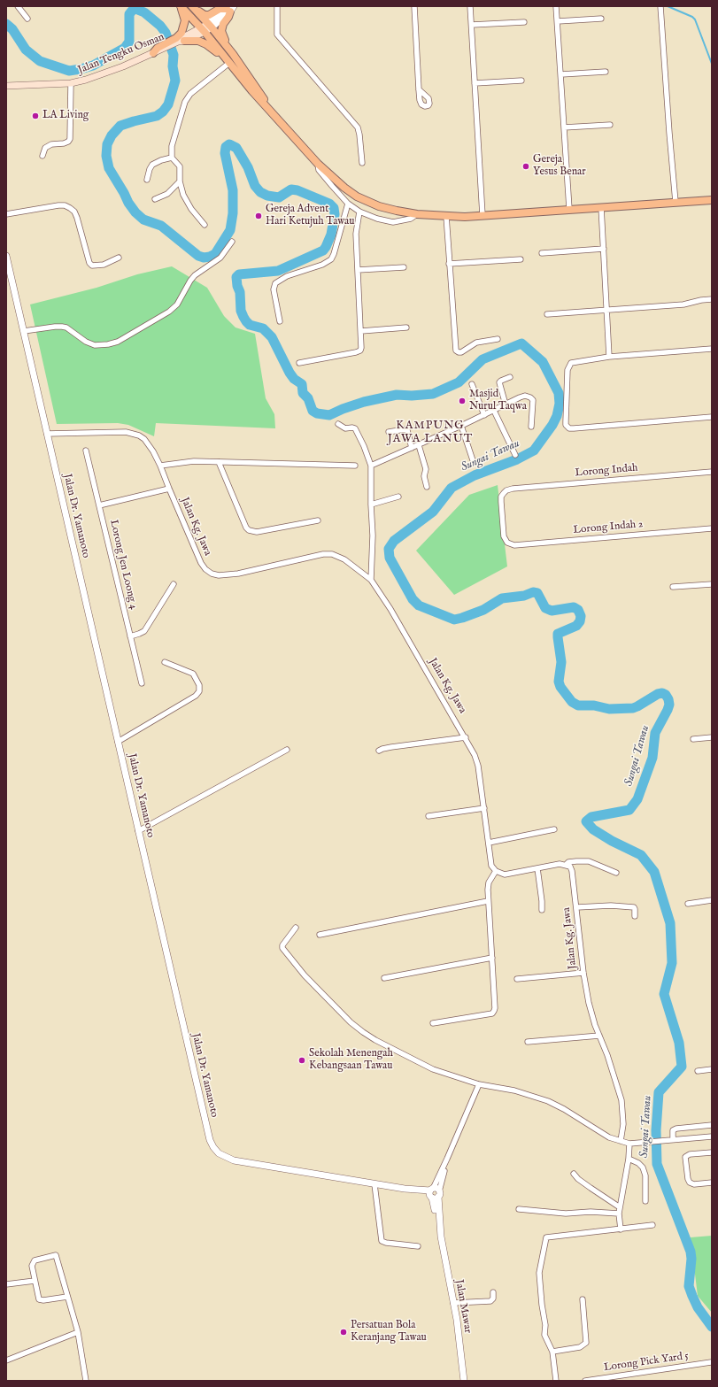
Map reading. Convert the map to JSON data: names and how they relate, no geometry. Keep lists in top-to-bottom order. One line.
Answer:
{"streets":{"main road":["Jalan Tengku Osman"],"street":["Lorong Indah","Jalan Dr. Yamanoto","Jalan Kg. Jawa","Lorong Indah 2","Lorong Jen Loong 4","Jalan Mawar","Lorong Pick Yard 5"]},"crossings":[["Lorong Indah","Lorong Indah 2"],["Jalan Dr. Yamanoto","Jalan Kg. Jawa"],["Jalan Dr. Yamanoto","Jalan Mawar"]],"districts":["KAMPUNG JAWA LANUT"],"water":["Sungai Tawau"],"places":["LA Living","Gereja Yesus Benar","Gereja Advent Hari Ketujuh Tawau","Masjid Nurul Taqwa","Sekolah Menengah Kebangsaan Tawau","Persatuan Bola Keranjang Tawau"]}
